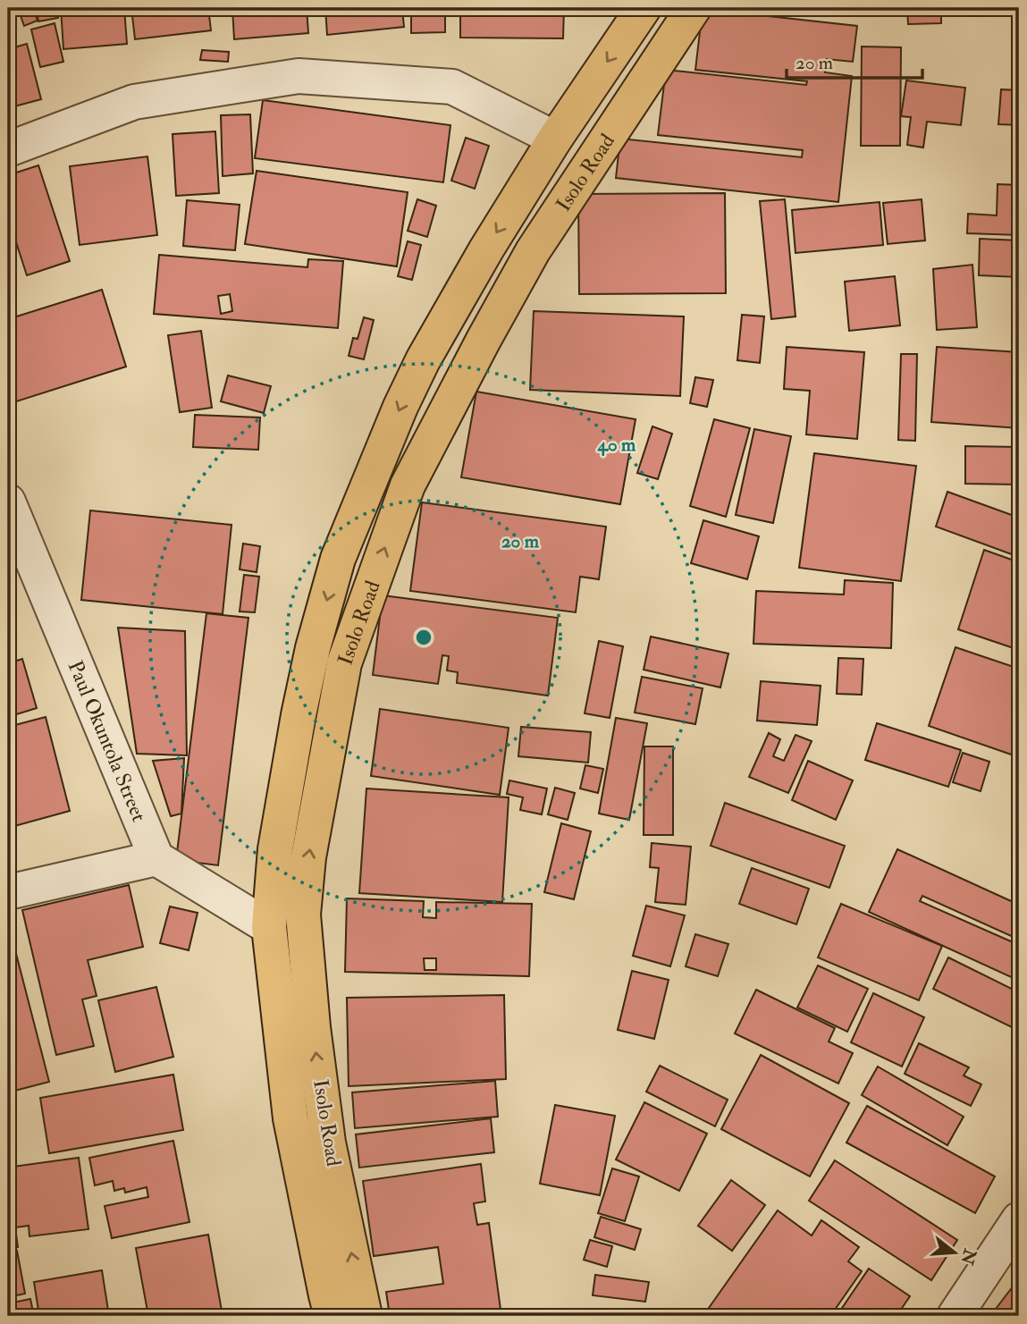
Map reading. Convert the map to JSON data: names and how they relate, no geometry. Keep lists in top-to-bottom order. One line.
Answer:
{"streets":{"main road":["Isolo Road"],"street":["Paul Okuntola Street"]},"scale_bar":"20 m","north":"right","rings":["40 m","20 m"]}
